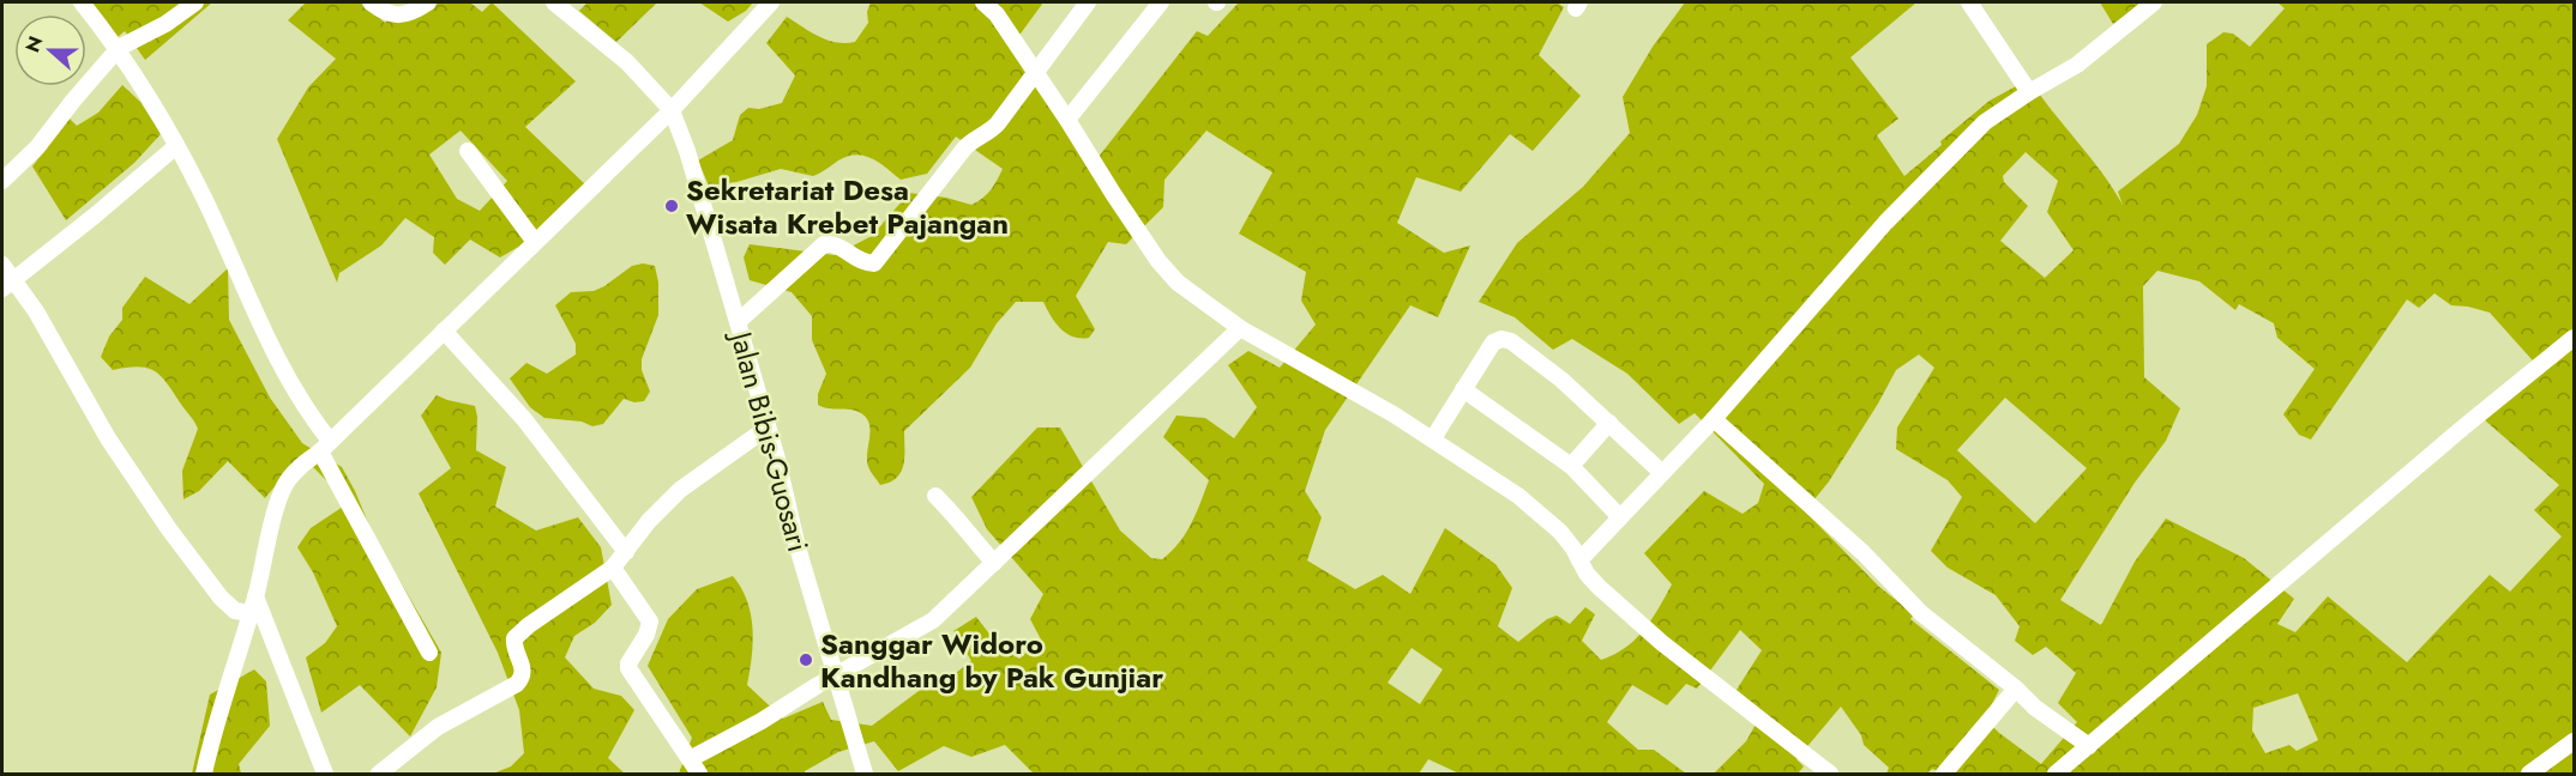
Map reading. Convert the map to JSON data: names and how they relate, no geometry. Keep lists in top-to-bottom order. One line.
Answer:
{"streets":{"street":["Jalan Bibis-Guosari"]},"places":["Sekretariat Desa Wisata Krebet Pajangan","Sanggar Widoro Kandhang by Pak Gunjiar"],"north":"left"}
